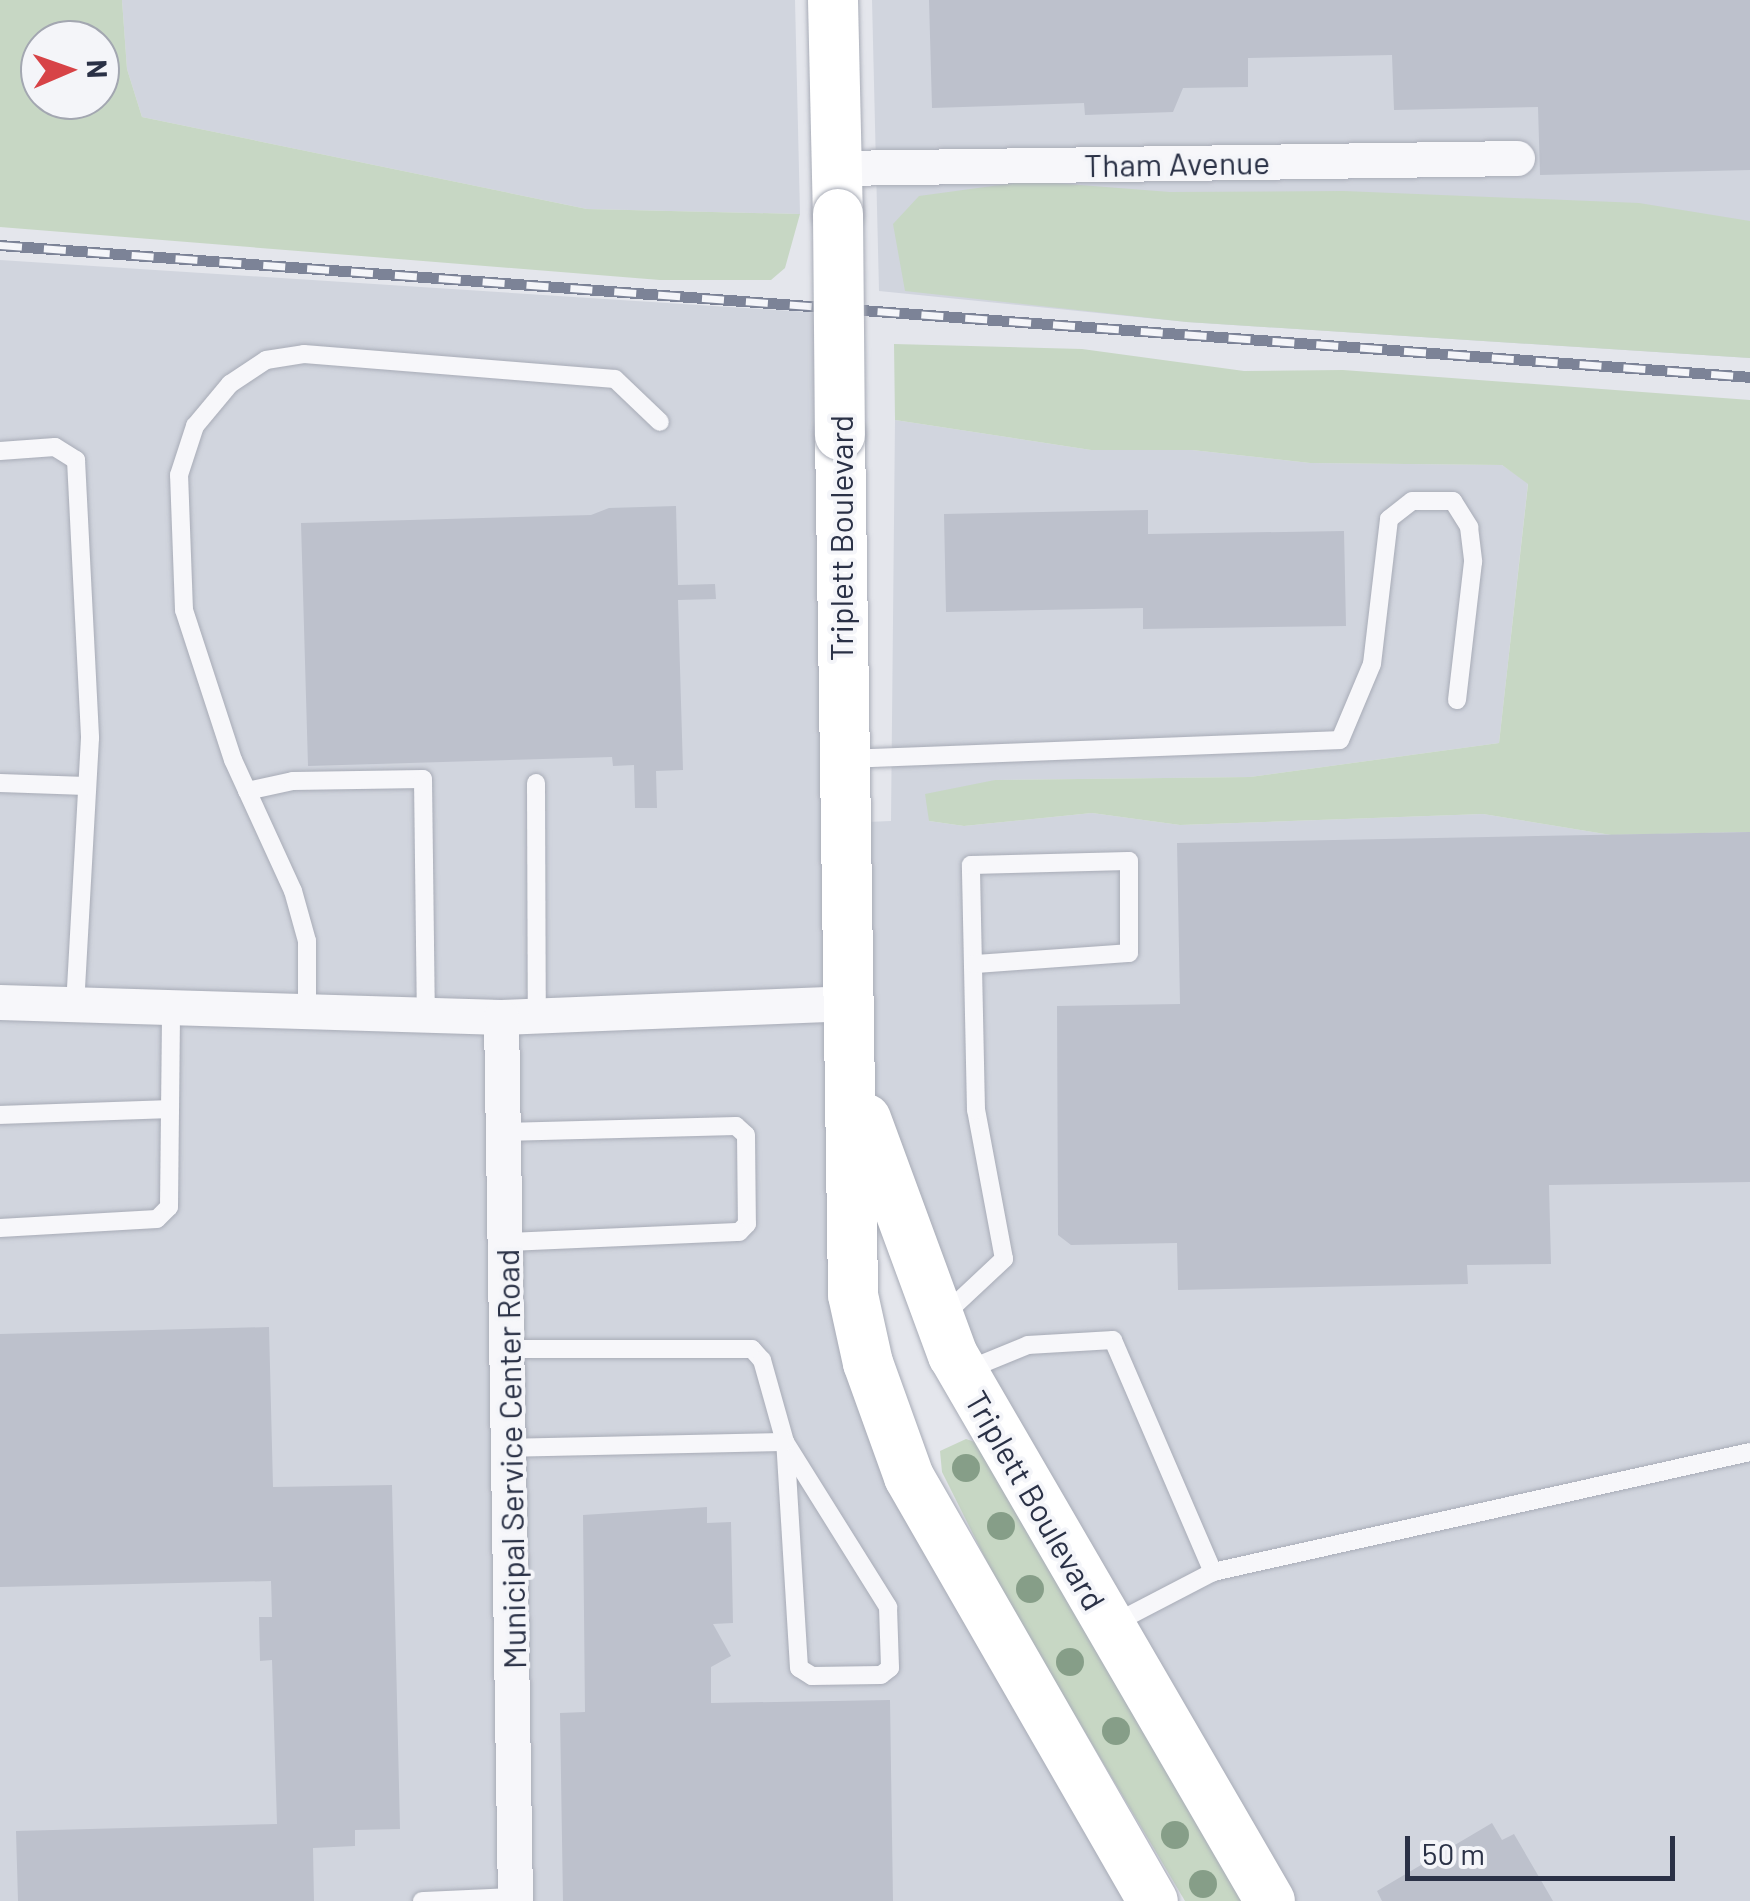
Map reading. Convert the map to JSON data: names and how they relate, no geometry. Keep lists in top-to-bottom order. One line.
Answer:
{"streets":{"main road":["Triplett Boulevard"],"street":["Tham Avenue","Municipal Service Center Road"]},"crossings":[["Tham Avenue","Triplett Boulevard"]],"scale_bar":"50 m","north":"right"}
